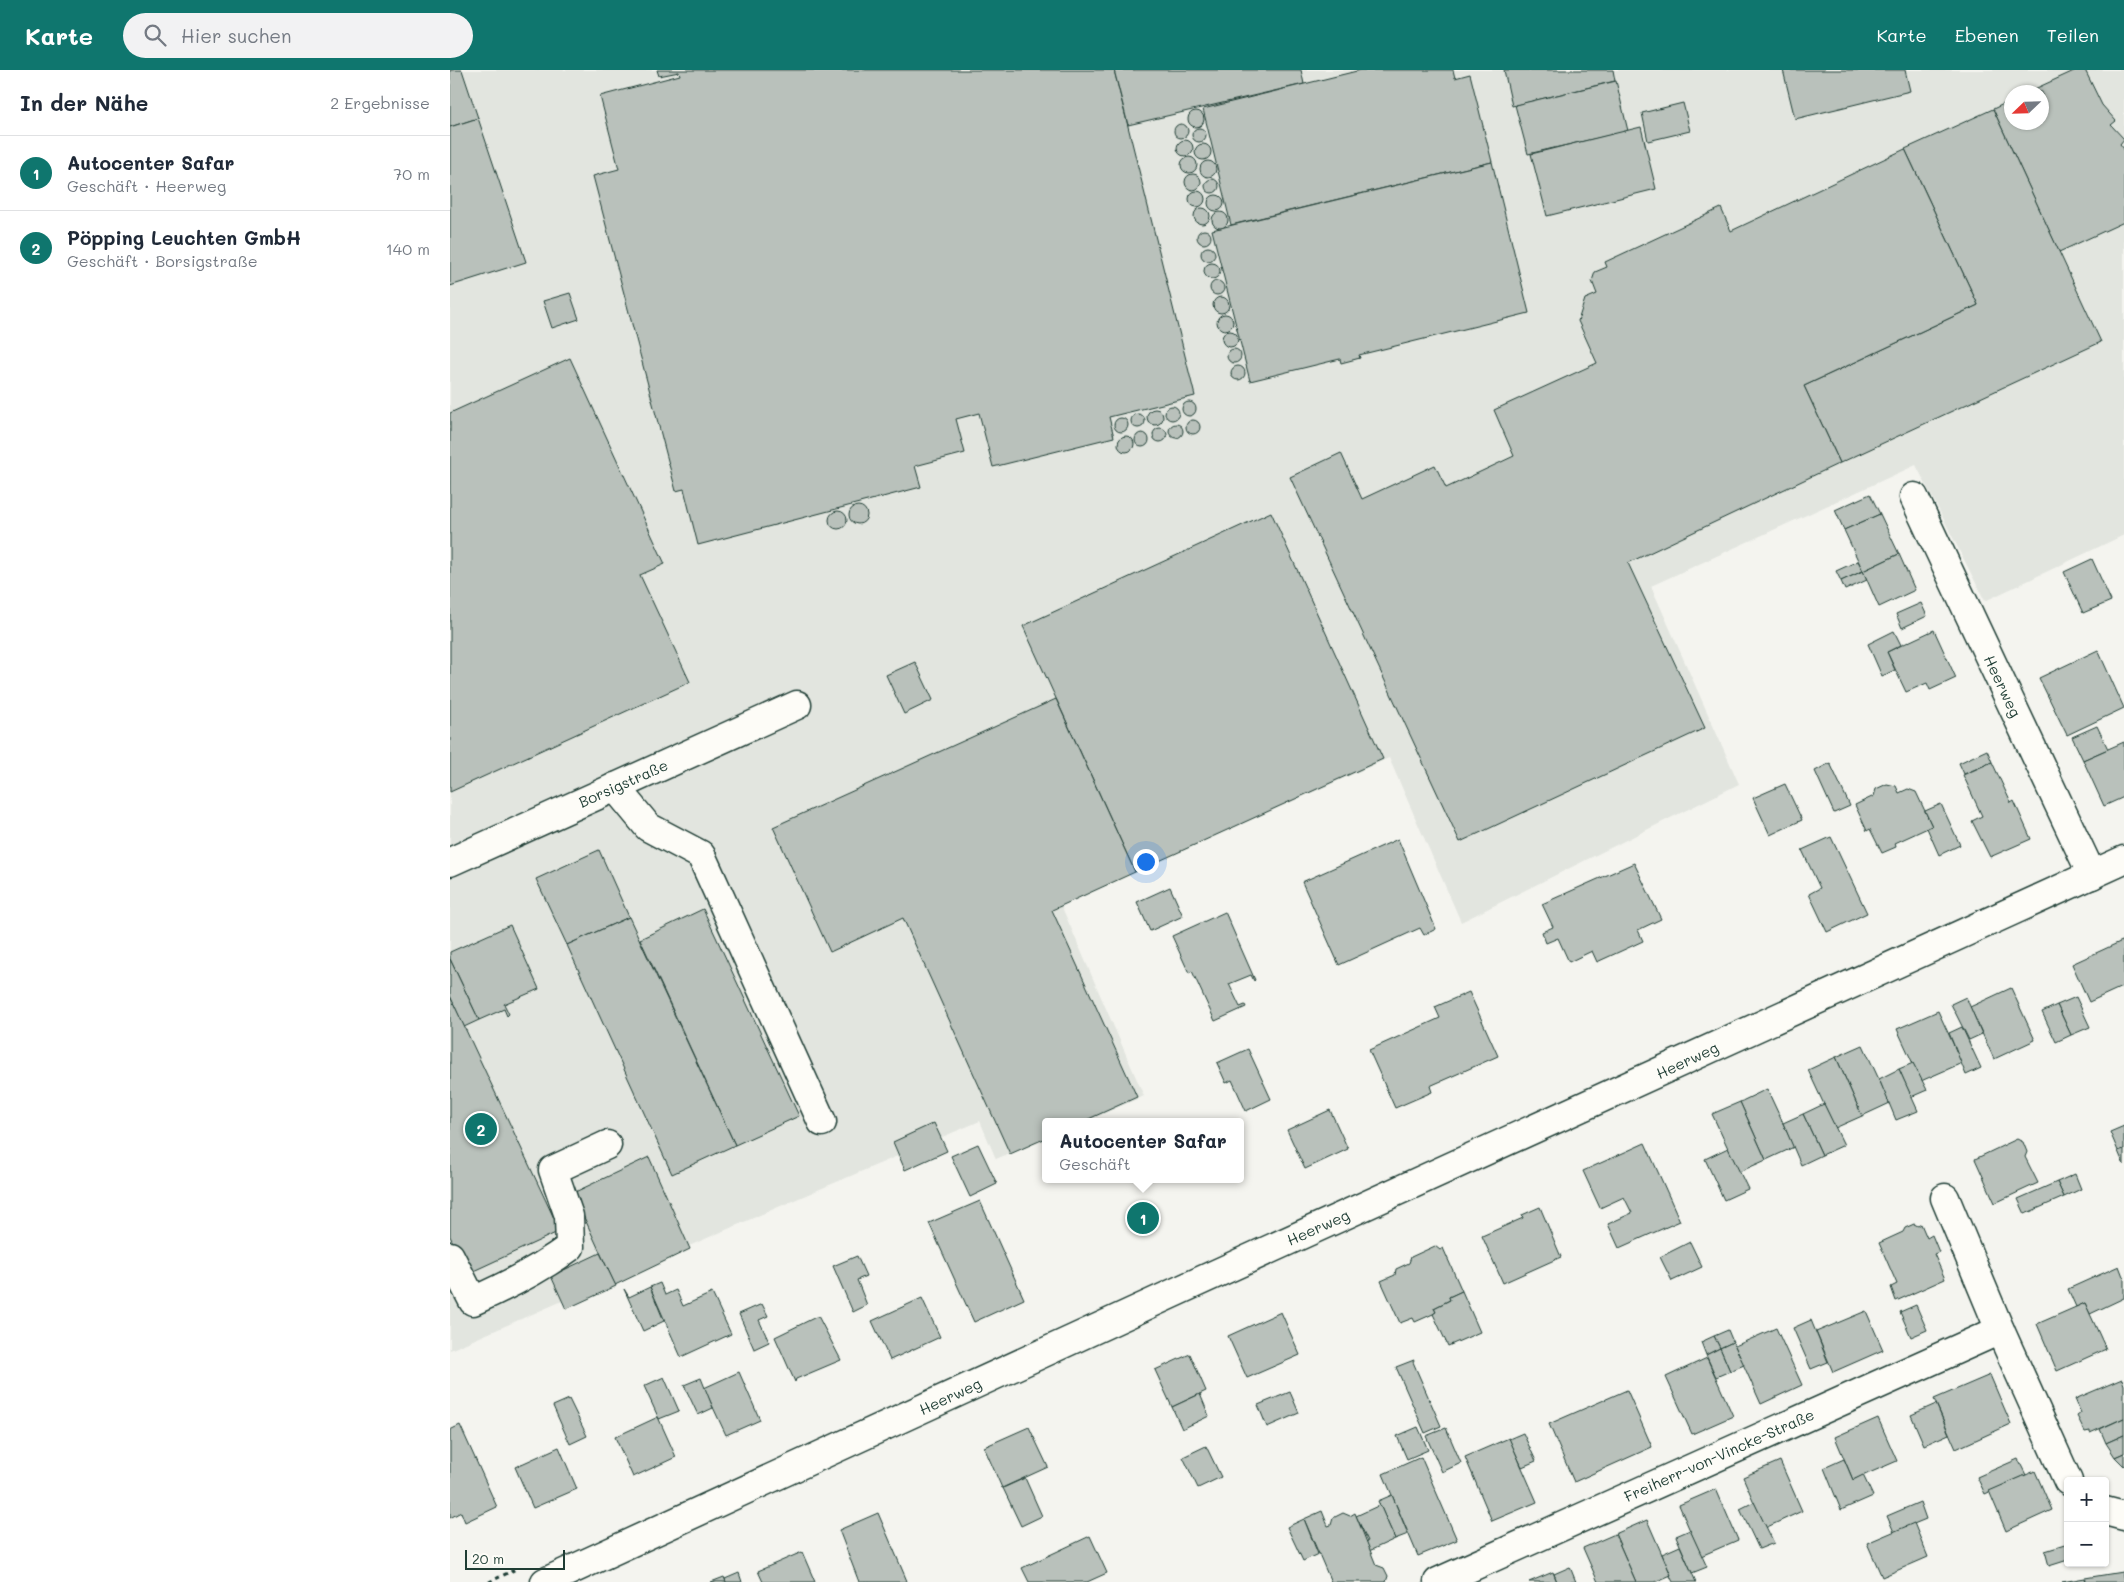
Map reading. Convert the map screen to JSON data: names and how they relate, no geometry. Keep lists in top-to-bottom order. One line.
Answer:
{"streets":{"street":["Heerweg","Borsigstraße","Freiherr-von-Vincke-Straße"]},"scale_bar":"20 m","north":"bottom left","page":{"header":"Karte","search":"Hier suchen","nav":["Karte","Ebenen","Teilen"],"heading":["In der Nähe","2 Ergebnisse"],"list":[{"mark":"1","name":"Autocenter Safar","note":"Geschäft · Heerweg","value":"70 m"},{"mark":"2","name":"Pöpping Leuchten GmbH","note":"Geschäft · Borsigstraße","value":"140 m"}],"pins":["2","1"],"popup":["Autocenter Safar","Geschäft"],"map_buttons":["+","−"],"scale":"20 m"}}
